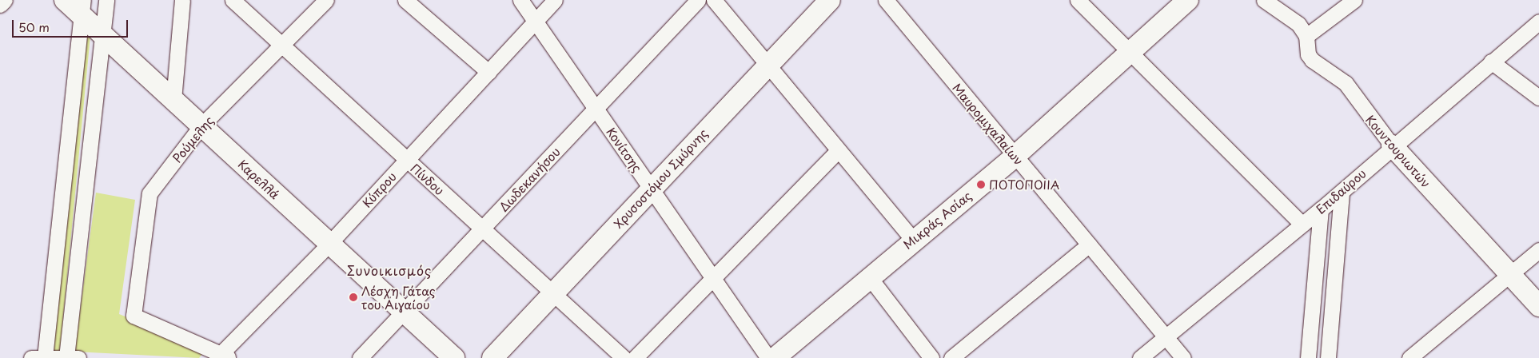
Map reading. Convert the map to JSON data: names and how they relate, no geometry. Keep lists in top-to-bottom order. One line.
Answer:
{"streets":{"street":["Μαυρομιχαλαίων","Ρούμελης","Κονίτσης","Κουντουριωτών","Χρυσοστόμου Σμύρνης","Καρελλά","Πίνδου","Δωδεκανήσου","Κύπρου","Επιδαύρου","Μικράς Ασίας"]},"crossings":[["Μαυρομιχαλαίων","Επιδαύρου"],["Μαυρομιχαλαίων","Μικράς Ασίας"],["Ρούμελης","Καρελλά"],["Ρούμελης","Πίνδου"],["Ρούμελης","Κύπρου"],["Κονίτσης","Χρυσοστόμου Σμύρνης"],["Κονίτσης","Δωδεκανήσου"],["Κονίτσης","Κύπρου"],["Κουντουριωτών","Επιδαύρου"],["Χρυσοστόμου Σμύρνης","Πίνδου"],["Καρελλά","Δωδεκανήσου"],["Καρελλά","Κύπρου"],["Πίνδου","Δωδεκανήσου"],["Πίνδου","Κύπρου"]],"districts":["Συνοικισμός"],"places":["ΠΟΤΟΠΟΙΙΑ","Λέσχη Γάτας του Αιγαίου"],"scale_bar":"50 m"}
